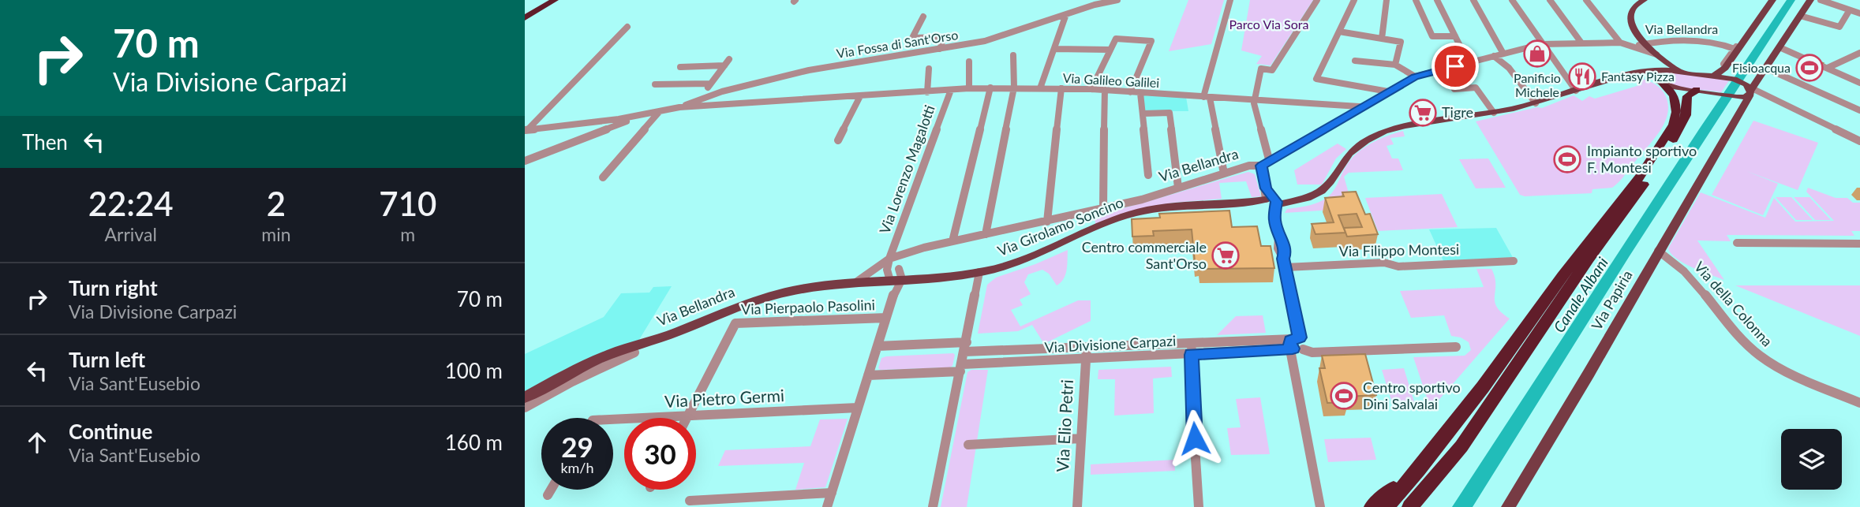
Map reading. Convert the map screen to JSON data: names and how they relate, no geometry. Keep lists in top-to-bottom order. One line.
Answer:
{"streets":{"main road":["Via Bellandra","Via Girolamo Soncino","Via Papiria"],"street":["Via Fossa di Sant'Orso","Via Galileo Galilei","Via Lorenzo Magalotti","Via Filippo Montesi","Via della Colonna","Via Pierpaolo Pasolini","Via Divisione Carpazi","Via Pietro Germi","Via Elio Petri"]},"crossings":[["Via Bellandra","Via Galileo Galilei"],["Via Bellandra","Via Lorenzo Magalotti"],["Via Bellandra","Via Girolamo Soncino"],["Via Fossa di Sant'Orso","Via Galileo Galilei"],["Via Galileo Galilei","Via Lorenzo Magalotti"],["Via Lorenzo Magalotti","Via Girolamo Soncino"],["Via Girolamo Soncino","Via Papiria"],["Via Papiria","Via della Colonna"],["Via Pierpaolo Pasolini","Via Pietro Germi"],["Via Divisione Carpazi","Via Elio Petri"]],"water":["Canale Albani"],"parks":["Parco Via Sora"],"places":{"shop":["Panificio Michele"],"sports":["Fisioacqua","Impianto sportivo F. Montesi","Centro sportivo Dini Salvalai"],"restaurant":["Fantasy Pizza"],"supermarket":["Tigre","Centro commerciale Sant'Orso"]},"page":{"turn":["70 m","Via Divisione Carpazi"],"then":"Then","eta":["22:24","Arrival","2","min","710","m"],"list":[{"name":"Turn right","note":"Via Divisione Carpazi","value":"70 m"},{"name":"Turn left","note":"Via Sant'Eusebio","value":"100 m"},{"name":"Continue","note":"Via Sant'Eusebio","value":"160 m"}],"speed":"29 km/h","limit":"30"}}
